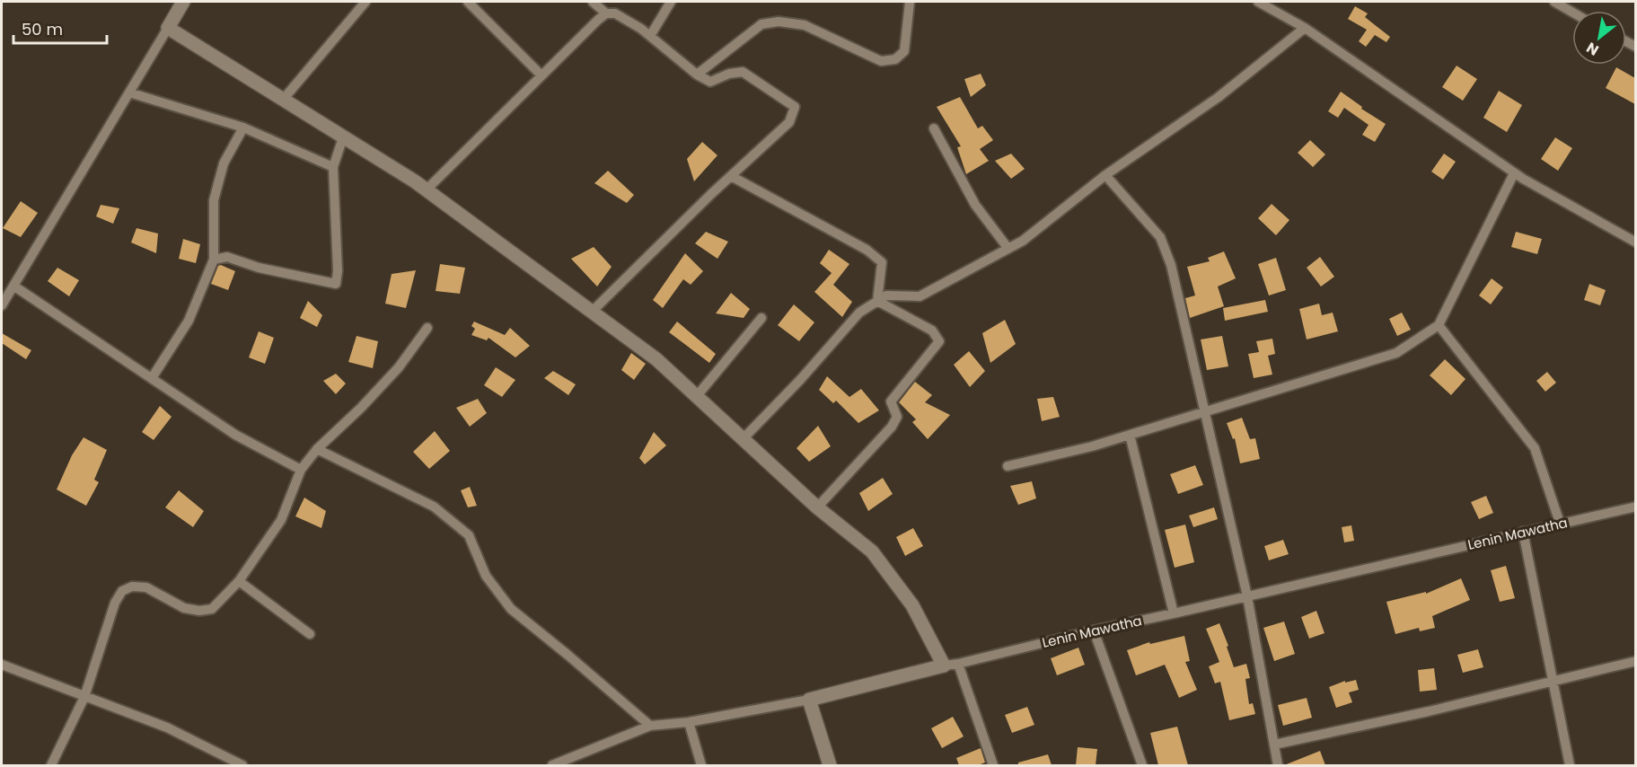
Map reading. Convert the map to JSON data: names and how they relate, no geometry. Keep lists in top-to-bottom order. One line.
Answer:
{"streets":{"street":["Lenin Mawatha"]},"scale_bar":"50 m","north":"bottom left"}
